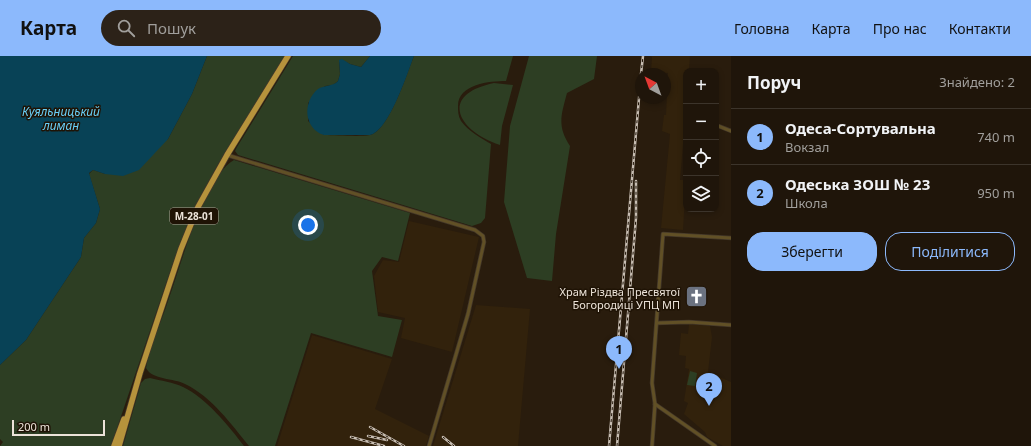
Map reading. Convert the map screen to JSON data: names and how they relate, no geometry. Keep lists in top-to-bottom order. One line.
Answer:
{"streets":{"highway":["М-28-01"]},"water":["Куяльницький лиман"],"places":{"church":["Храм Різдва Пресвятої Богородиці УПЦ МП"]},"scale_bar":"200 m","north":"top left","page":{"header":"Карта","search":"Пошук","nav":["Головна","Карта","Про нас","Контакти"],"heading":["Поруч","Знайдено: 2"],"map_buttons":["+","−"],"list":[{"mark":"1","name":"Одеса-Сортувальна","note":"Вокзал","value":"740 m"},{"mark":"2","name":"Одеська ЗОШ № 23","note":"Школа","value":"950 m"}],"buttons":["Зберегти","Поділитися"],"pins":["1","2"],"scale":"200 m"}}
